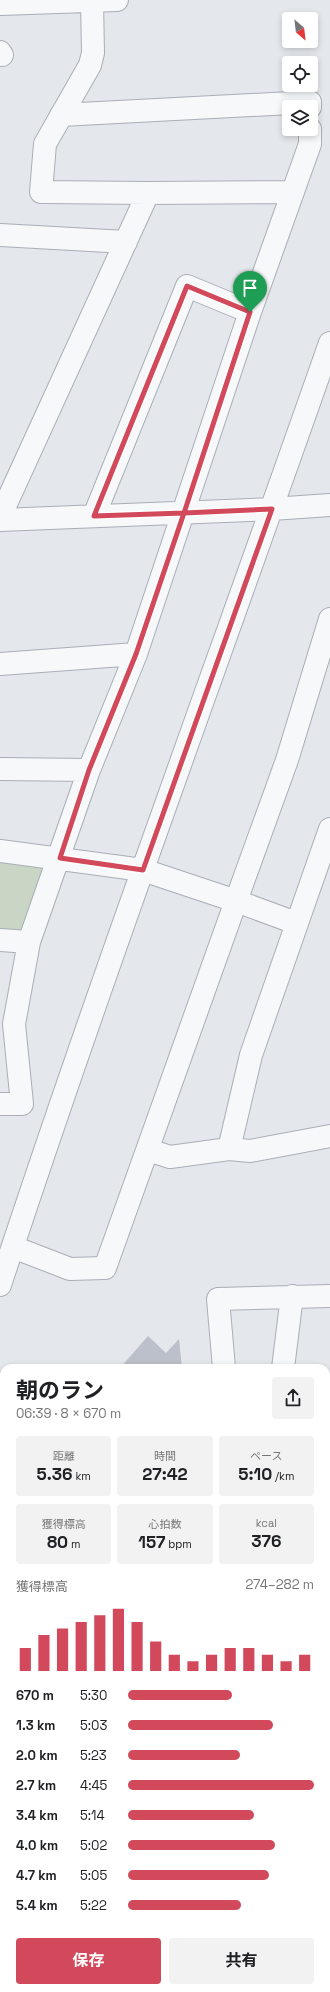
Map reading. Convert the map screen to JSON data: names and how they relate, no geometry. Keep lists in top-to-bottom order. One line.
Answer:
{"north":"bottom right","page":{"heading":["朝のラン","06:39 · 8 × 670 m"],"stats":[["距離","5.36 km"],["時間","27:42"],["ペース","5:10 /km"],["獲得標高","80 m"],["心拍数","157 bpm"],["kcal","376"]],"chart":["獲得標高","274–282 m"],"list":[{"name":"670 m","note":"5:30"},{"name":"1.3 km","note":"5:03"},{"name":"2.0 km","note":"5:23"},{"name":"2.7 km","note":"4:45"},{"name":"3.4 km","note":"5:14"},{"name":"4.0 km","note":"5:02"},{"name":"4.7 km","note":"5:05"},{"name":"5.4 km","note":"5:22"}],"buttons":["保存","共有"]}}
